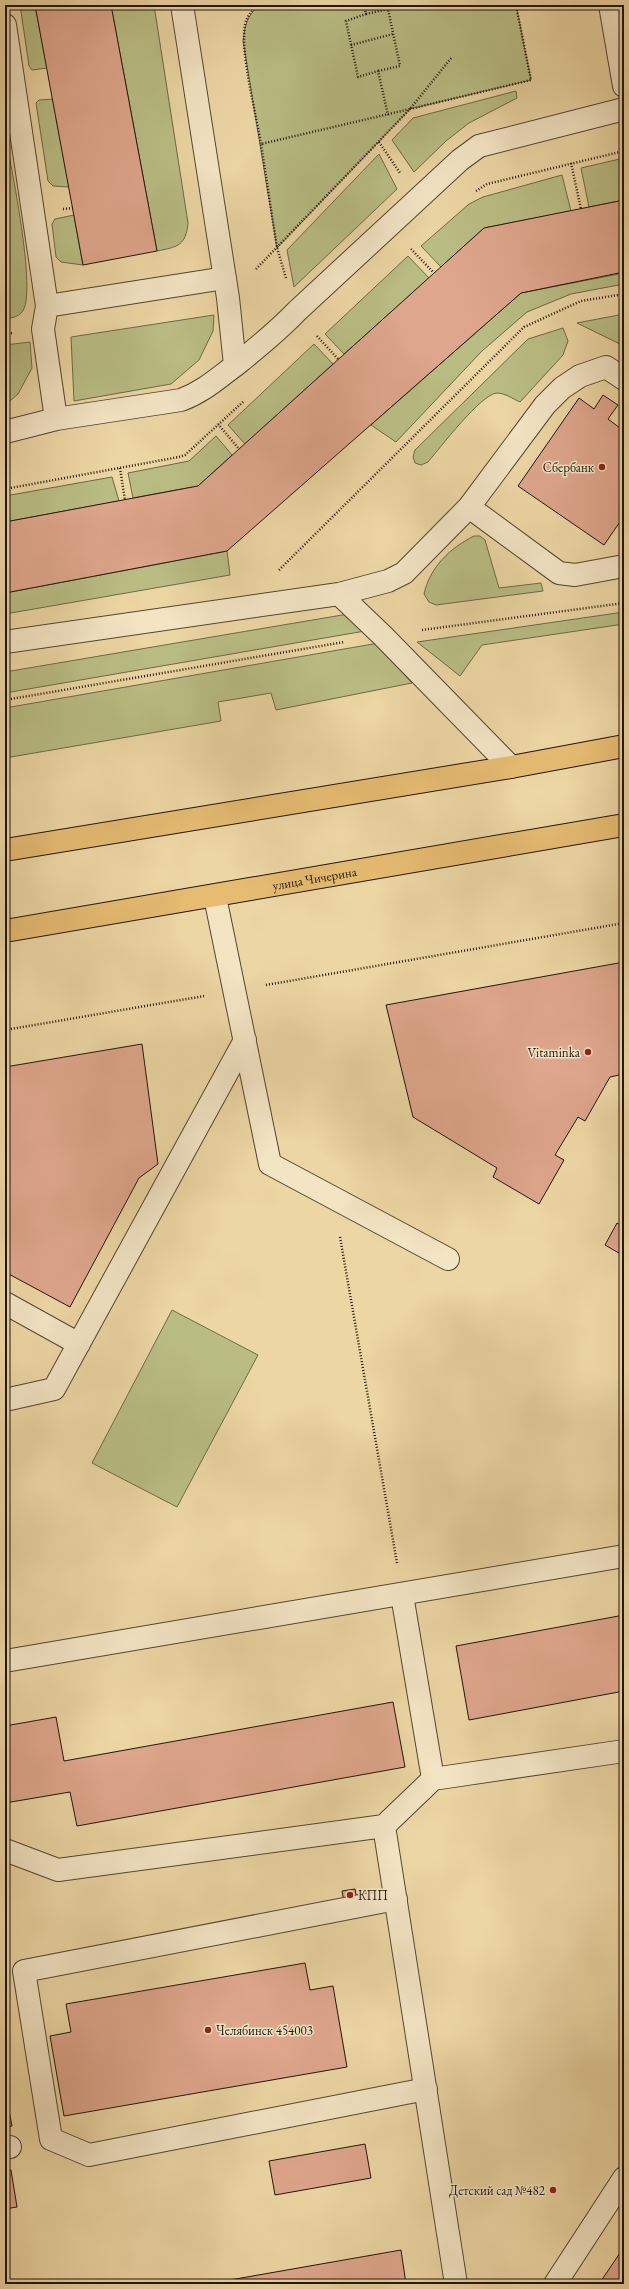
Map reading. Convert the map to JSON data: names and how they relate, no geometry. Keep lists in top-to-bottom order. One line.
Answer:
{"streets":{"main road":["улица Чичерина"]},"places":["Сбербанк","Vitaminka","КПП","Челябинск 454003","Детский сад №482"]}
